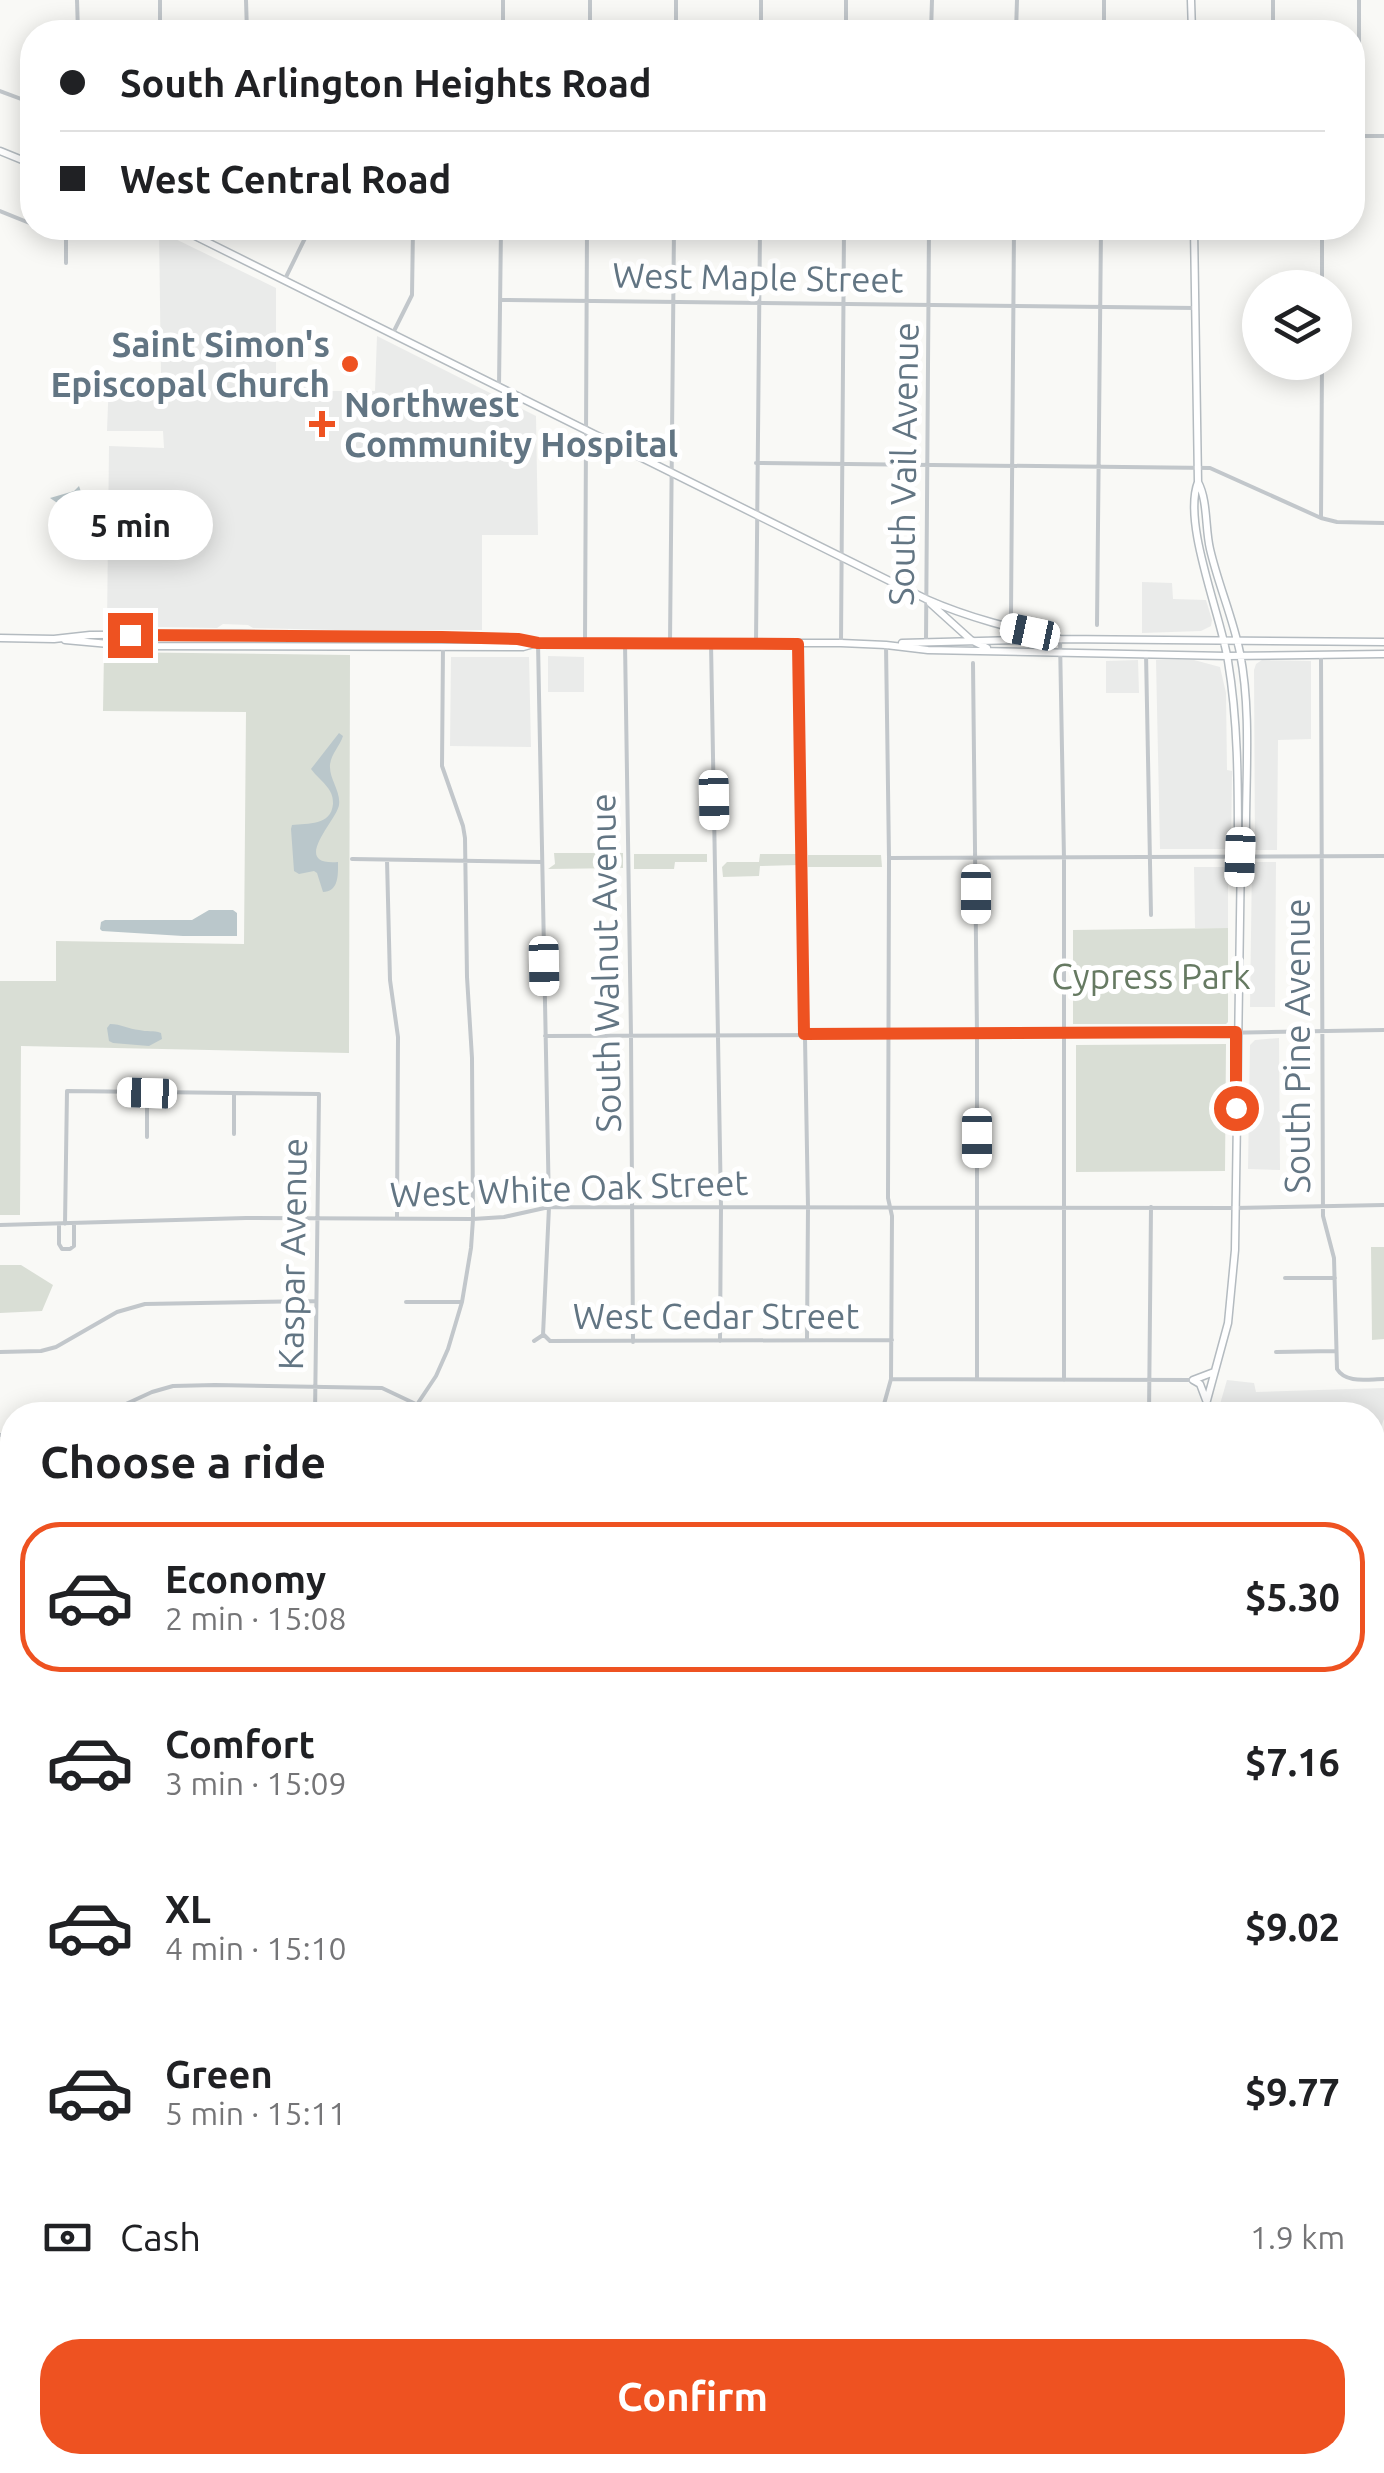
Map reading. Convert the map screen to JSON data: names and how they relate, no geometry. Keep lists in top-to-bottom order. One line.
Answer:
{"streets":{"street":["West Maple Street","South Vail Avenue","South Walnut Avenue","South Pine Avenue","West White Oak Street","Kaspar Avenue","West Cedar Street"]},"crossings":[["West Maple Street","South Vail Avenue"],["South Walnut Avenue","West White Oak Street"],["South Walnut Avenue","West Cedar Street"],["South Pine Avenue","West White Oak Street"],["West White Oak Street","Kaspar Avenue"]],"parks":["Cypress Park"],"places":{"other":["Saint Simon's Episcopal Church"],"health":["Northwest Community Hospital"]},"page":{"banner":["South Arlington Heights Road","West Central Road"],"bubble":"5 min","heading":"Choose a ride","list":[{"name":"Economy","note":"2 min · 15:08","value":"$5.30"},{"name":"Comfort","note":"3 min · 15:09","value":"$7.16"},{"name":"XL","note":"4 min · 15:10","value":"$9.02"},{"name":"Green","note":"5 min · 15:11","value":"$9.77"}],"pay":["Cash","1.9 km"],"buttons":"Confirm"}}
